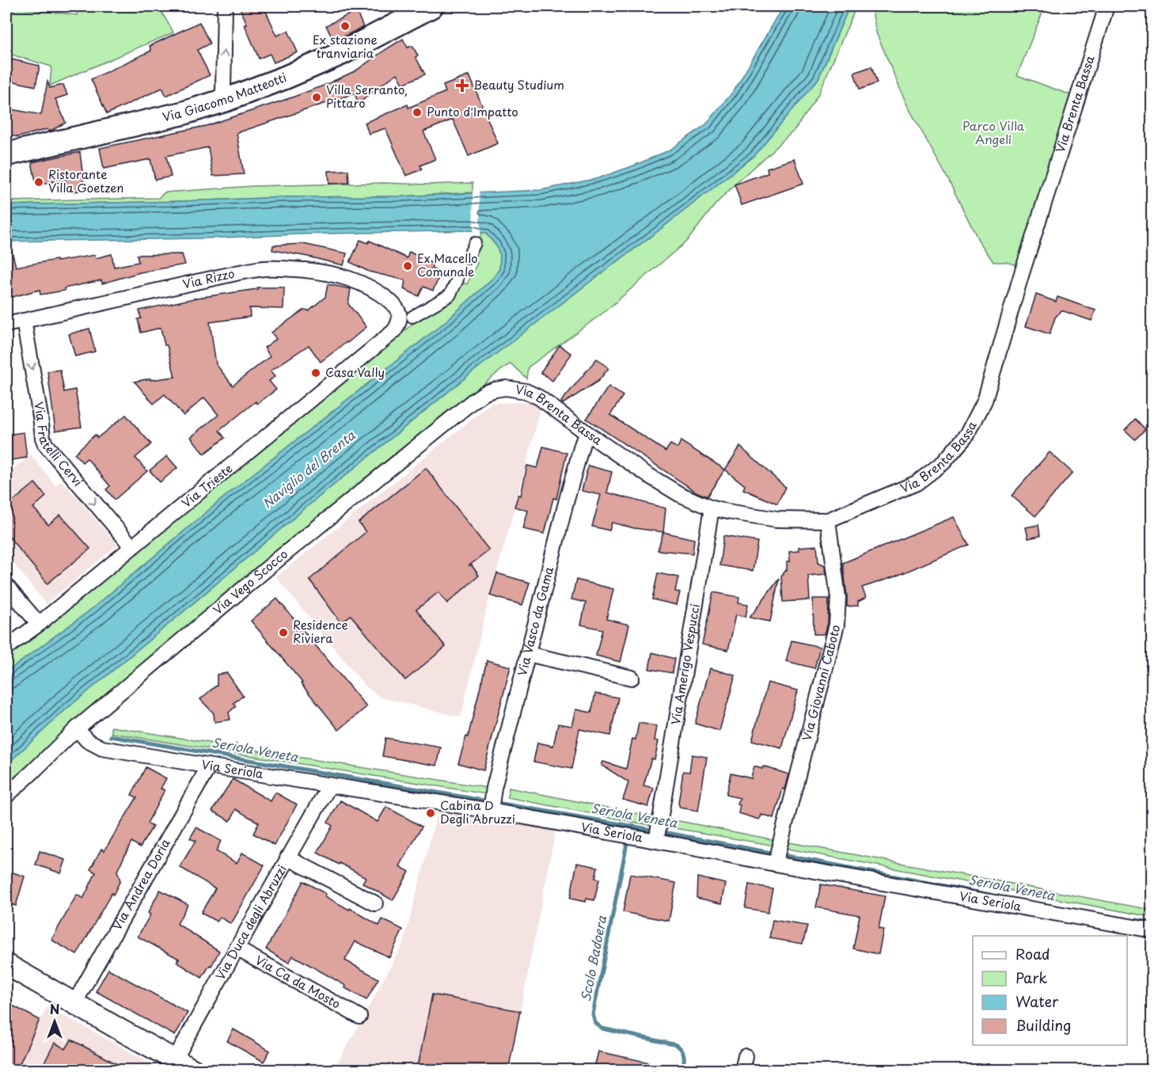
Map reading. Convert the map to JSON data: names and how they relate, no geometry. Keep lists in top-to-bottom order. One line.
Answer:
{"streets":{"main road":["Via Giacomo Matteotti"],"street":["Via Brenta Bassa","Via Rizzo","Via Fratelli Cervi","Via Trieste","Via Vego Scocco","Via Vasco da Gama","Via Amerigo Vespucci","Via Giovanni Caboto","Via Seriola","Via Andrea Doria","Via Duca degli Abruzzi","Via Ca da Mosto"]},"crossings":[["Via Brenta Bassa","Via Vego Scocco"],["Via Brenta Bassa","Via Vasco da Gama"],["Via Brenta Bassa","Via Amerigo Vespucci"],["Via Brenta Bassa","Via Giovanni Caboto"],["Via Rizzo","Via Fratelli Cervi"],["Via Rizzo","Via Trieste"],["Via Fratelli Cervi","Via Trieste"],["Via Vego Scocco","Via Seriola"],["Via Vasco da Gama","Via Seriola"],["Via Amerigo Vespucci","Via Seriola"],["Via Giovanni Caboto","Via Seriola"],["Via Seriola","Via Andrea Doria"],["Via Seriola","Via Duca degli Abruzzi"],["Via Duca degli Abruzzi","Via Ca da Mosto"]],"one_way":["Via Fratelli Cervi"],"water":["Naviglio del Brenta","Seriola Veneta","Scolo Badoera"],"parks":["Parco Villa Angeli"],"places":{"other":["Ex stazione tranviaria","Villa Serranto, Pittaro","Punto d'Impatto","Ristorante Villa Goetzen","Ex Macello Comunale","Casa Vally","Residence Riviera","Cabina D Degli Abruzzi"],"health":["Beauty Studium"]},"legend":["Road","Park","Water","Building"],"north":"top"}
